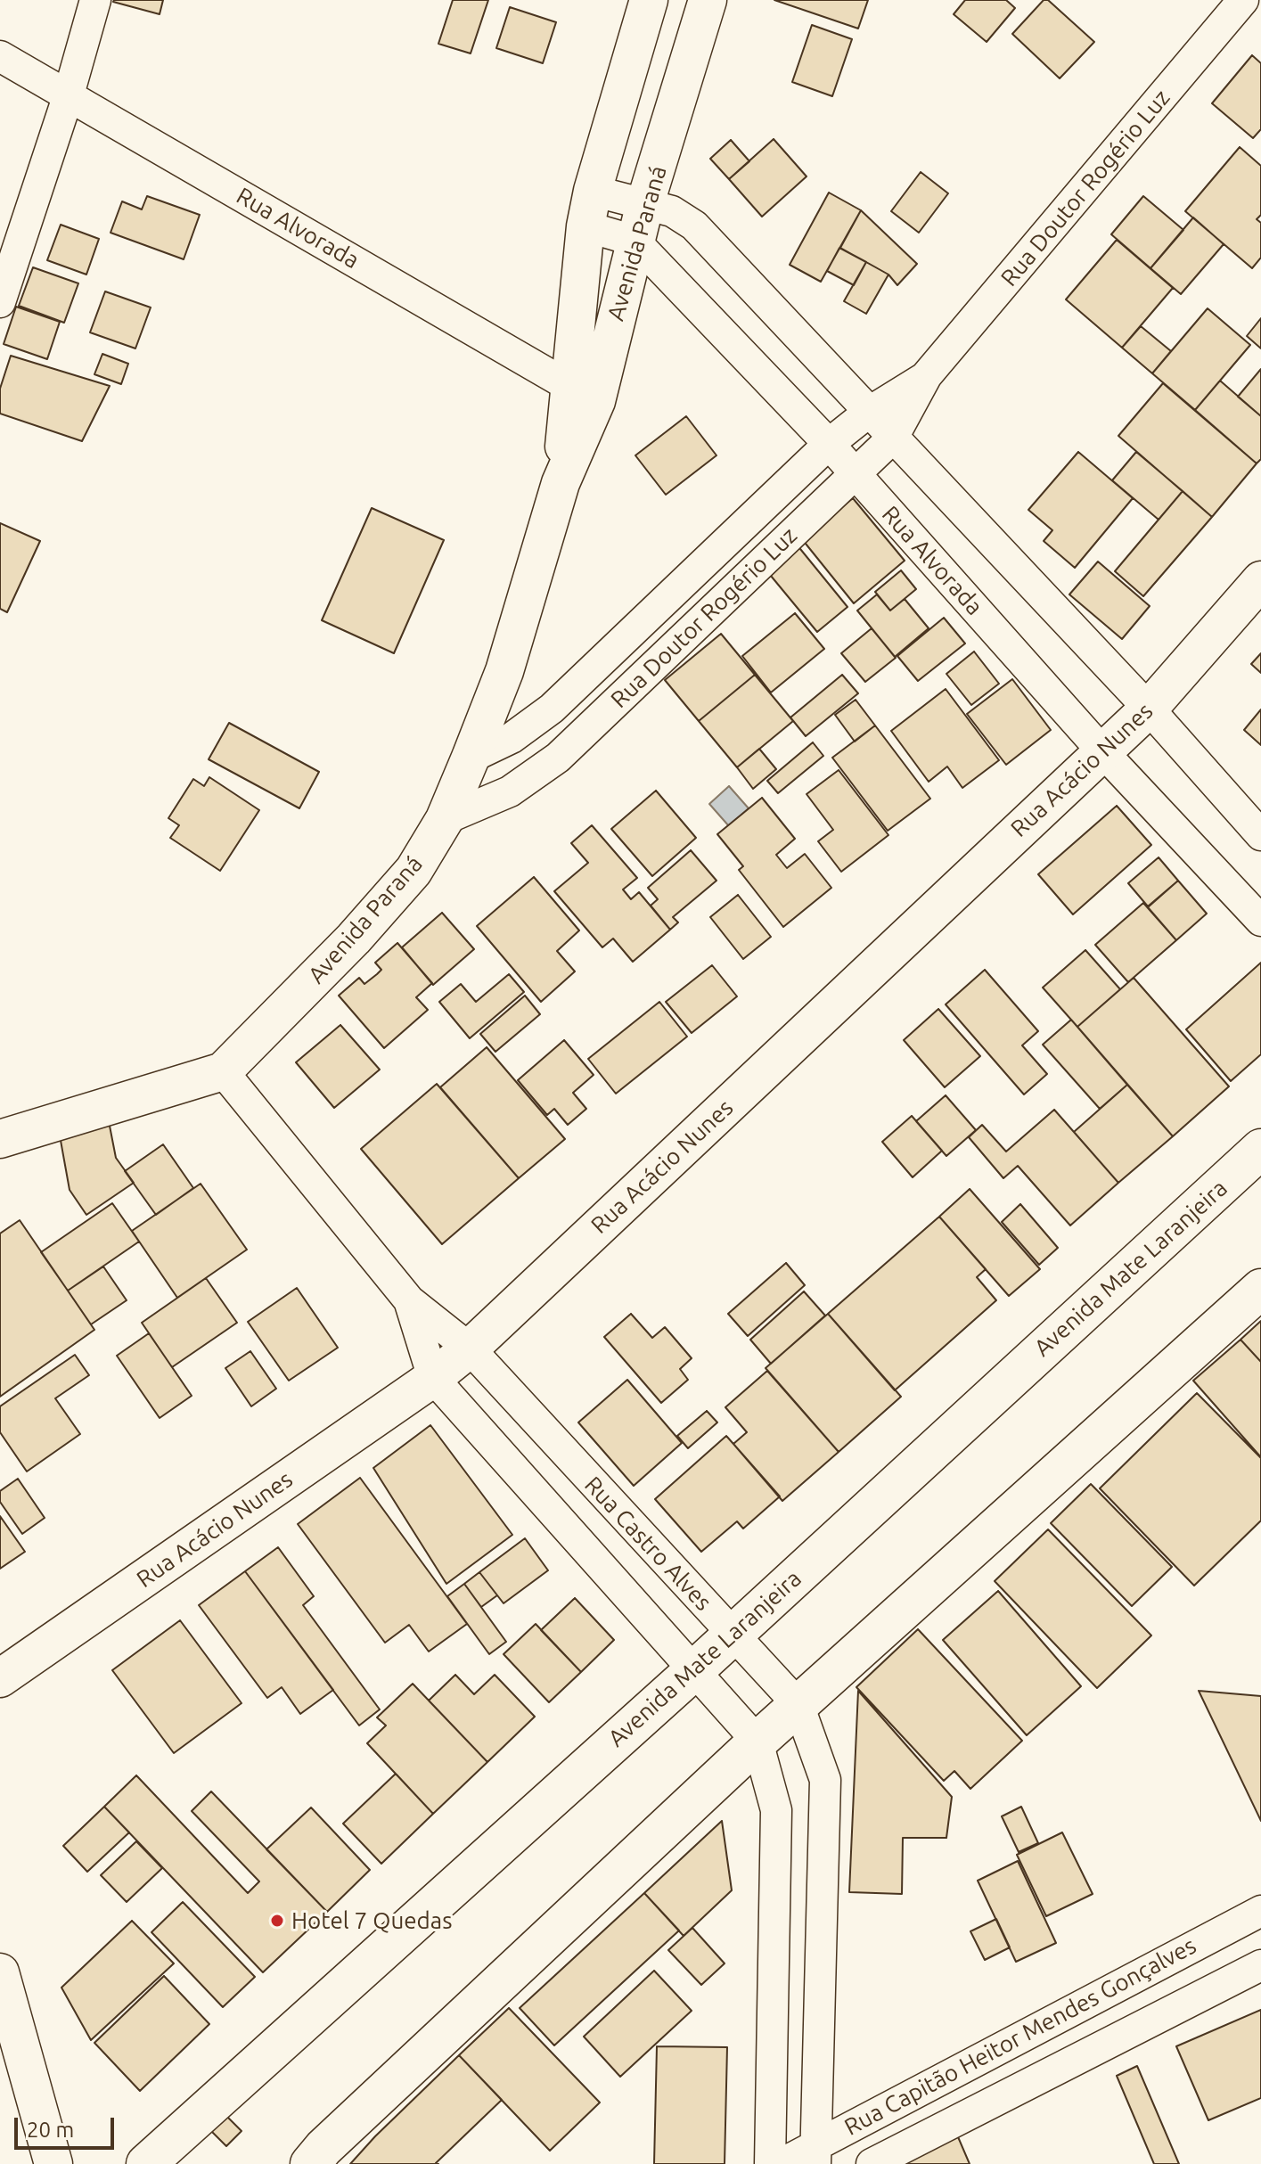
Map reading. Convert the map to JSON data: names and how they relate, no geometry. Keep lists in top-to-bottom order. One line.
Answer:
{"streets":{"main road":["Avenida Mate Laranjeira"],"street":["Rua Doutor Rogério Luz","Rua Alvorada","Avenida Paraná","Rua Acácio Nunes","Rua Castro Alves","Rua Capitão Heitor Mendes Gonçalves"]},"crossings":[["Rua Doutor Rogério Luz","Rua Alvorada"],["Rua Doutor Rogério Luz","Avenida Paraná"],["Rua Alvorada","Avenida Paraná"],["Rua Alvorada","Rua Acácio Nunes"],["Avenida Paraná","Rua Castro Alves"],["Rua Acácio Nunes","Rua Castro Alves"],["Avenida Mate Laranjeira","Rua Castro Alves"],["Rua Castro Alves","Rua Capitão Heitor Mendes Gonçalves"]],"places":["Hotel 7 Quedas"],"scale_bar":"20 m"}
